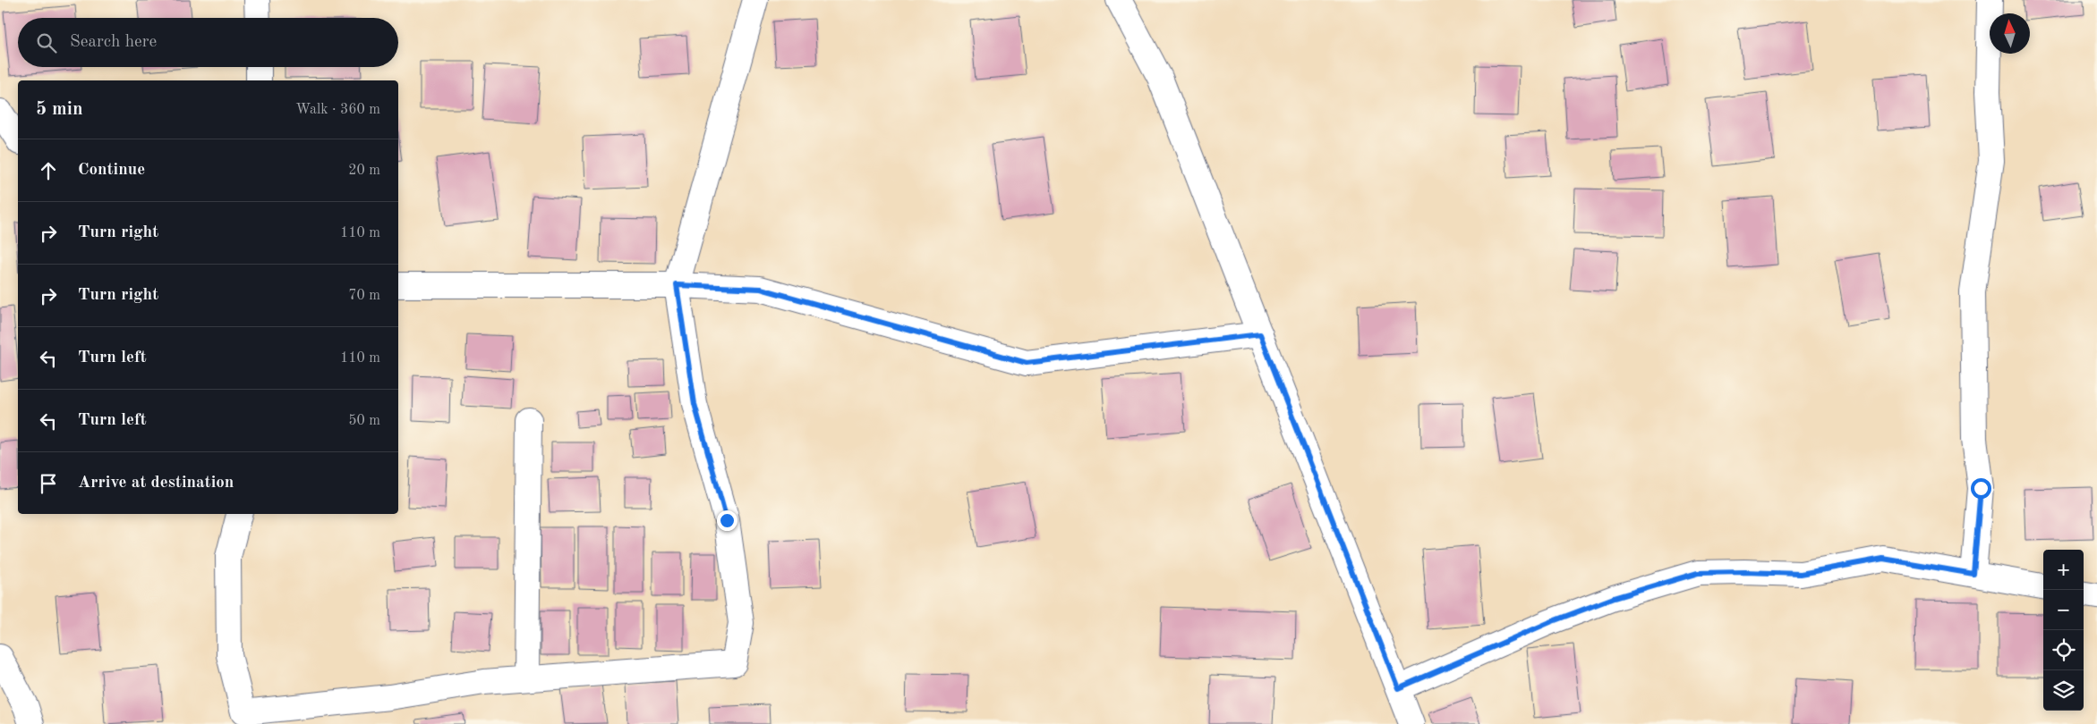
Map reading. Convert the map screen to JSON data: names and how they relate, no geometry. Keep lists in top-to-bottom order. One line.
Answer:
{"north":"top","page":{"search":"Search here","heading":["5 min","Walk · 360 m"],"list":[["Continue","20 m"],["Turn right","110 m"],["Turn right","70 m"],["Turn left","110 m"],["Turn left","50 m"],"Arrive at destination"],"map_buttons":["+","−"]}}
